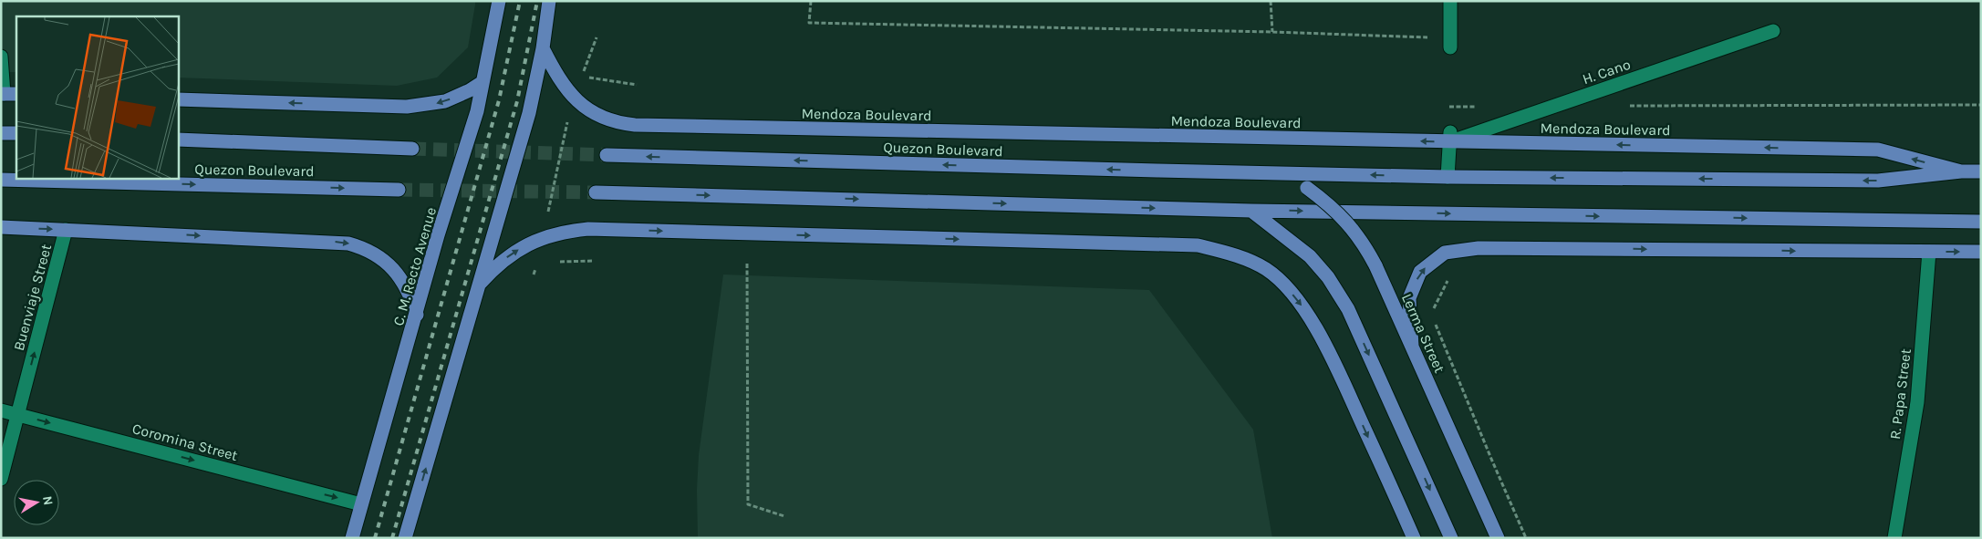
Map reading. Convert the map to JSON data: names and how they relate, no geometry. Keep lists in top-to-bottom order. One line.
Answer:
{"streets":{"main road":["Mendoza Boulevard","Quezon Boulevard","C. M. Recto Avenue","Lerma Street"],"street":["H. Cano","Buenviaje Street","R. Papa Street","Coromina Street"]},"crossings":[["H. Cano","Mendoza Boulevard"],["Mendoza Boulevard","Quezon Boulevard"],["Mendoza Boulevard","Lerma Street"],["Quezon Boulevard","Lerma Street"],["C. M. Recto Avenue","Coromina Street"],["Buenviaje Street","Coromina Street"]],"one_way":["Buenviaje Street","Coromina Street"],"north":"right"}
